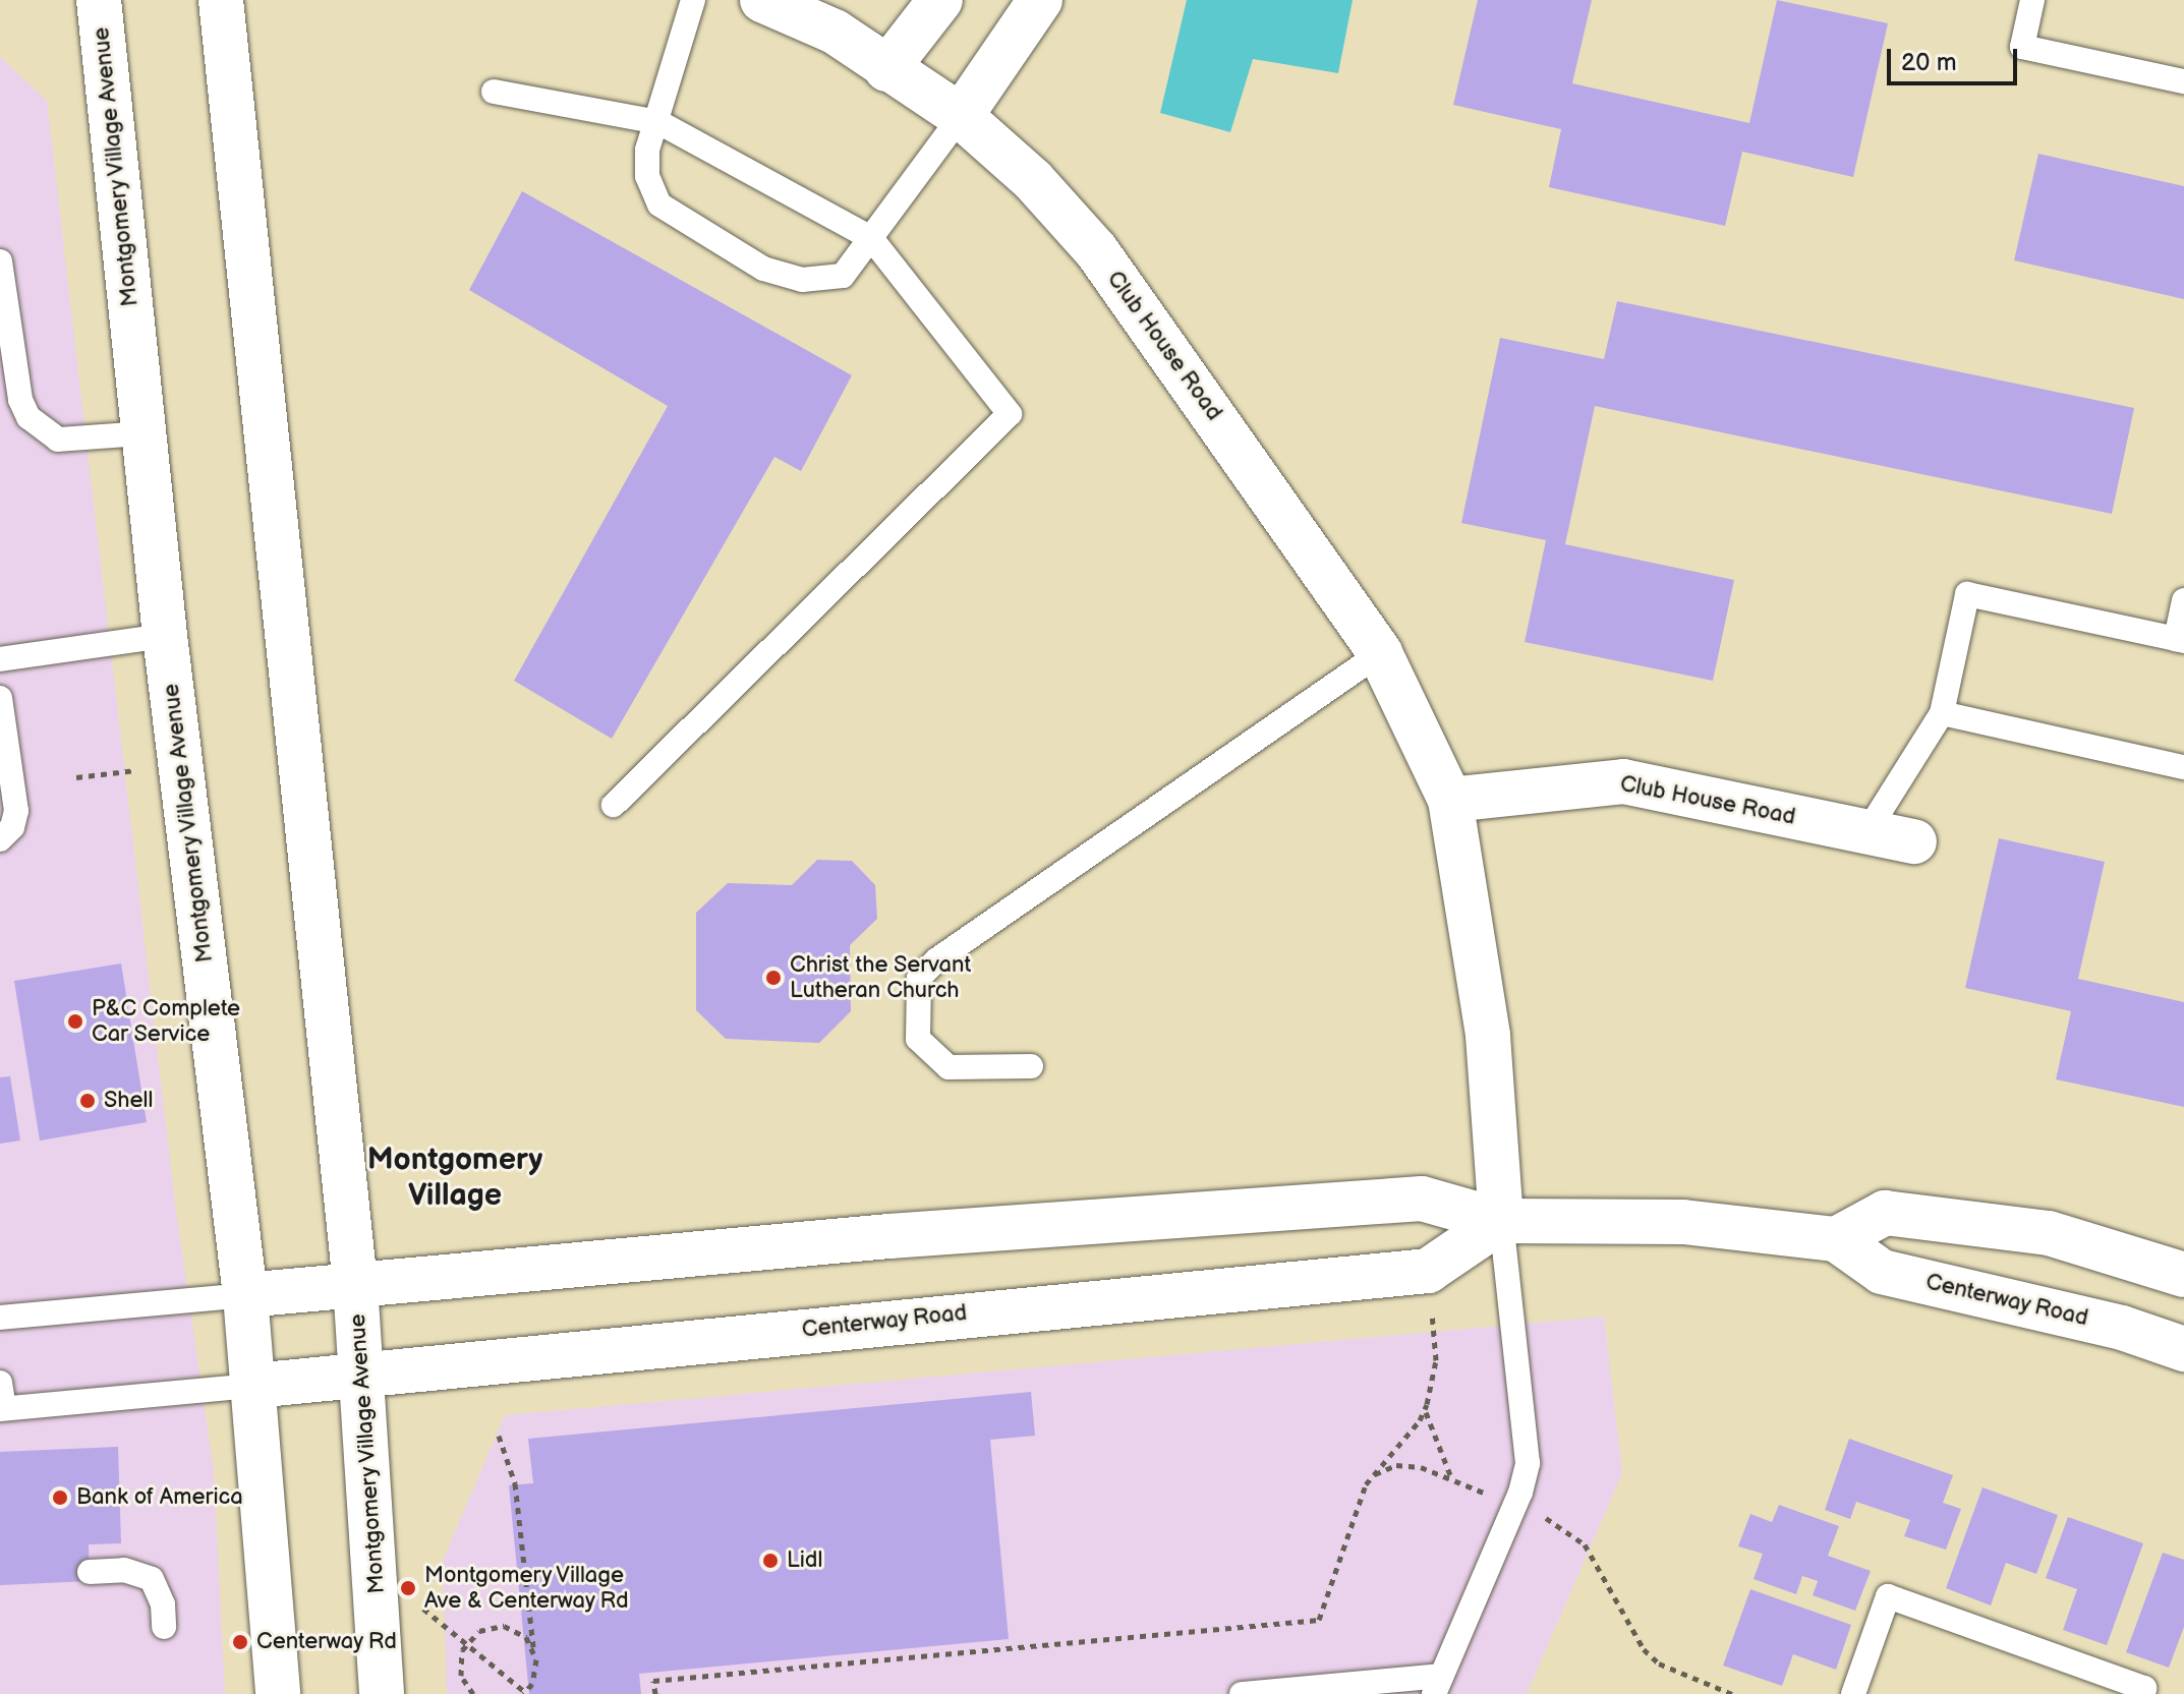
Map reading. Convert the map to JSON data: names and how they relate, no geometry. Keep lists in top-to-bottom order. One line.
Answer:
{"streets":{"street":["Montgomery Village Avenue","Club House Road","Centerway Road"]},"crossings":[["Montgomery Village Avenue","Centerway Road"],["Club House Road","Centerway Road"]],"districts":["Montgomery Village"],"places":["Christ the Servant Lutheran Church","P&C Complete Car Service","Shell","Bank of America","Lidl","Montgomery Village Ave & Centerway Rd","Centerway Rd"],"scale_bar":"20 m"}
